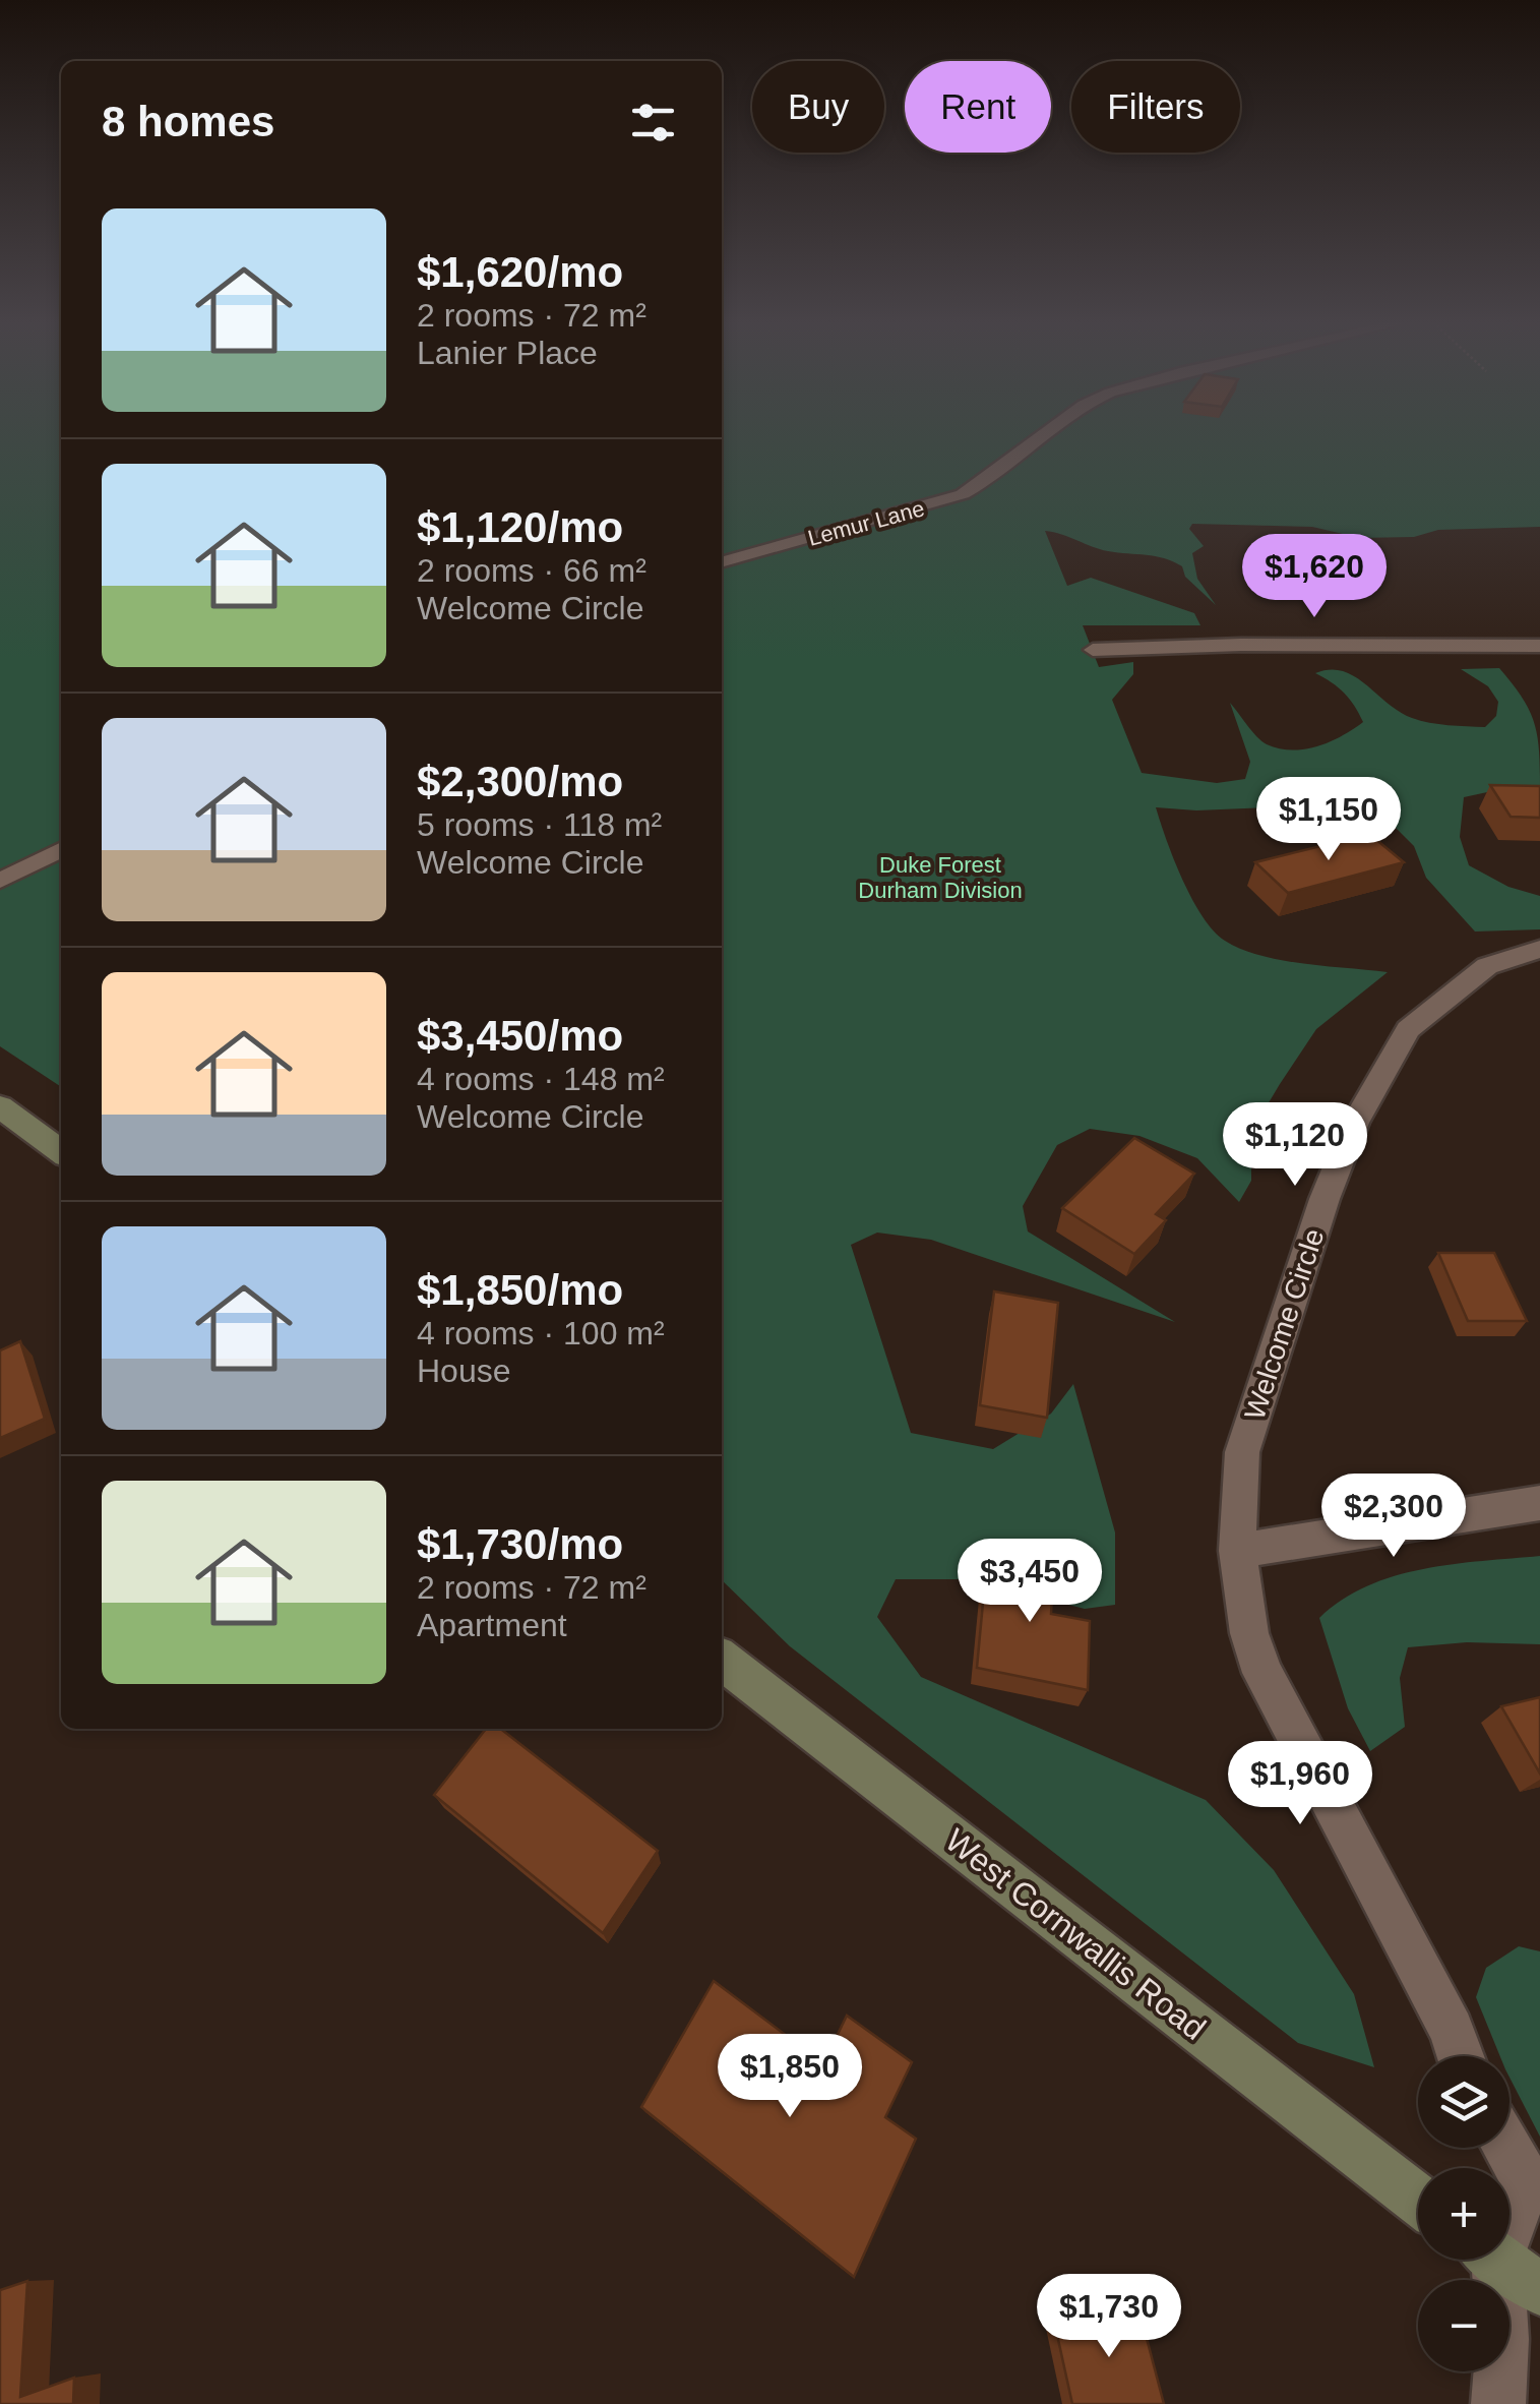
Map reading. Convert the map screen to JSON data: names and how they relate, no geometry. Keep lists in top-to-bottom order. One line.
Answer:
{"streets":{"street":["Lemur Lane","Welcome Circle","West Cornwallis Road"]},"parks":["Duke Forest Durham Division"],"page":{"chip":["Buy","Rent","Filters"],"heading":"8 homes","list":[{"name":"$1,620/mo","note":"2 rooms · 72 m² · Lanier Place"},{"name":"$1,120/mo","note":"2 rooms · 66 m² · Welcome Circle"},{"name":"$2,300/mo","note":"5 rooms · 118 m² · Welcome Circle"},{"name":"$3,450/mo","note":"4 rooms · 148 m² · Welcome Circle"},{"name":"$1,850/mo","note":"4 rooms · 100 m² · House"},{"name":"$1,730/mo","note":"2 rooms · 72 m² · Apartment"}],"price":["$1,620","$1,150","$1,120","$2,300","$3,450","$1,960","$1,850","$1,730"],"map_buttons":["+","−"]}}
